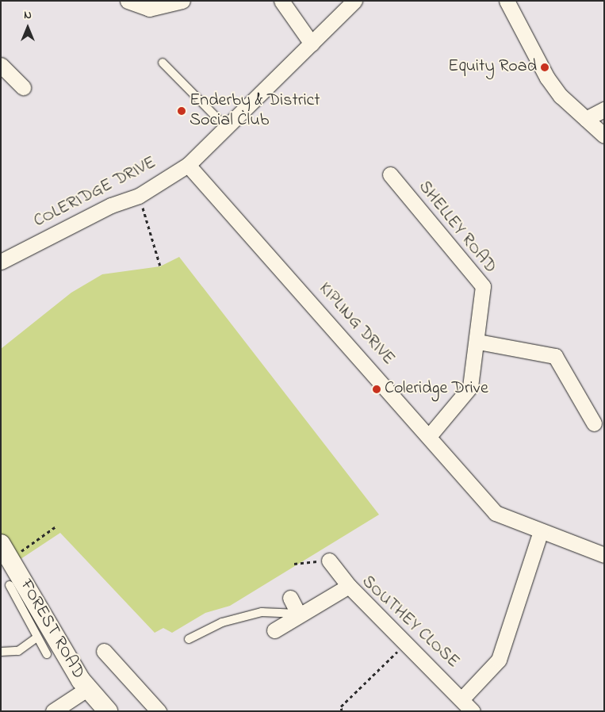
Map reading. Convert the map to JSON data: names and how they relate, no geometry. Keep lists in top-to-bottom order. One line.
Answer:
{"streets":{"street":["COLERIDGE DRIVE","SHELLEY ROAD","KIPLING DRIVE","SOUTHEY CLOSE","FOREST ROAD"]},"crossings":[["COLERIDGE DRIVE","KIPLING DRIVE"],["SHELLEY ROAD","KIPLING DRIVE"]],"places":["Equity Road","Enderby & District Social Club","Coleridge Drive"],"north":"top"}
